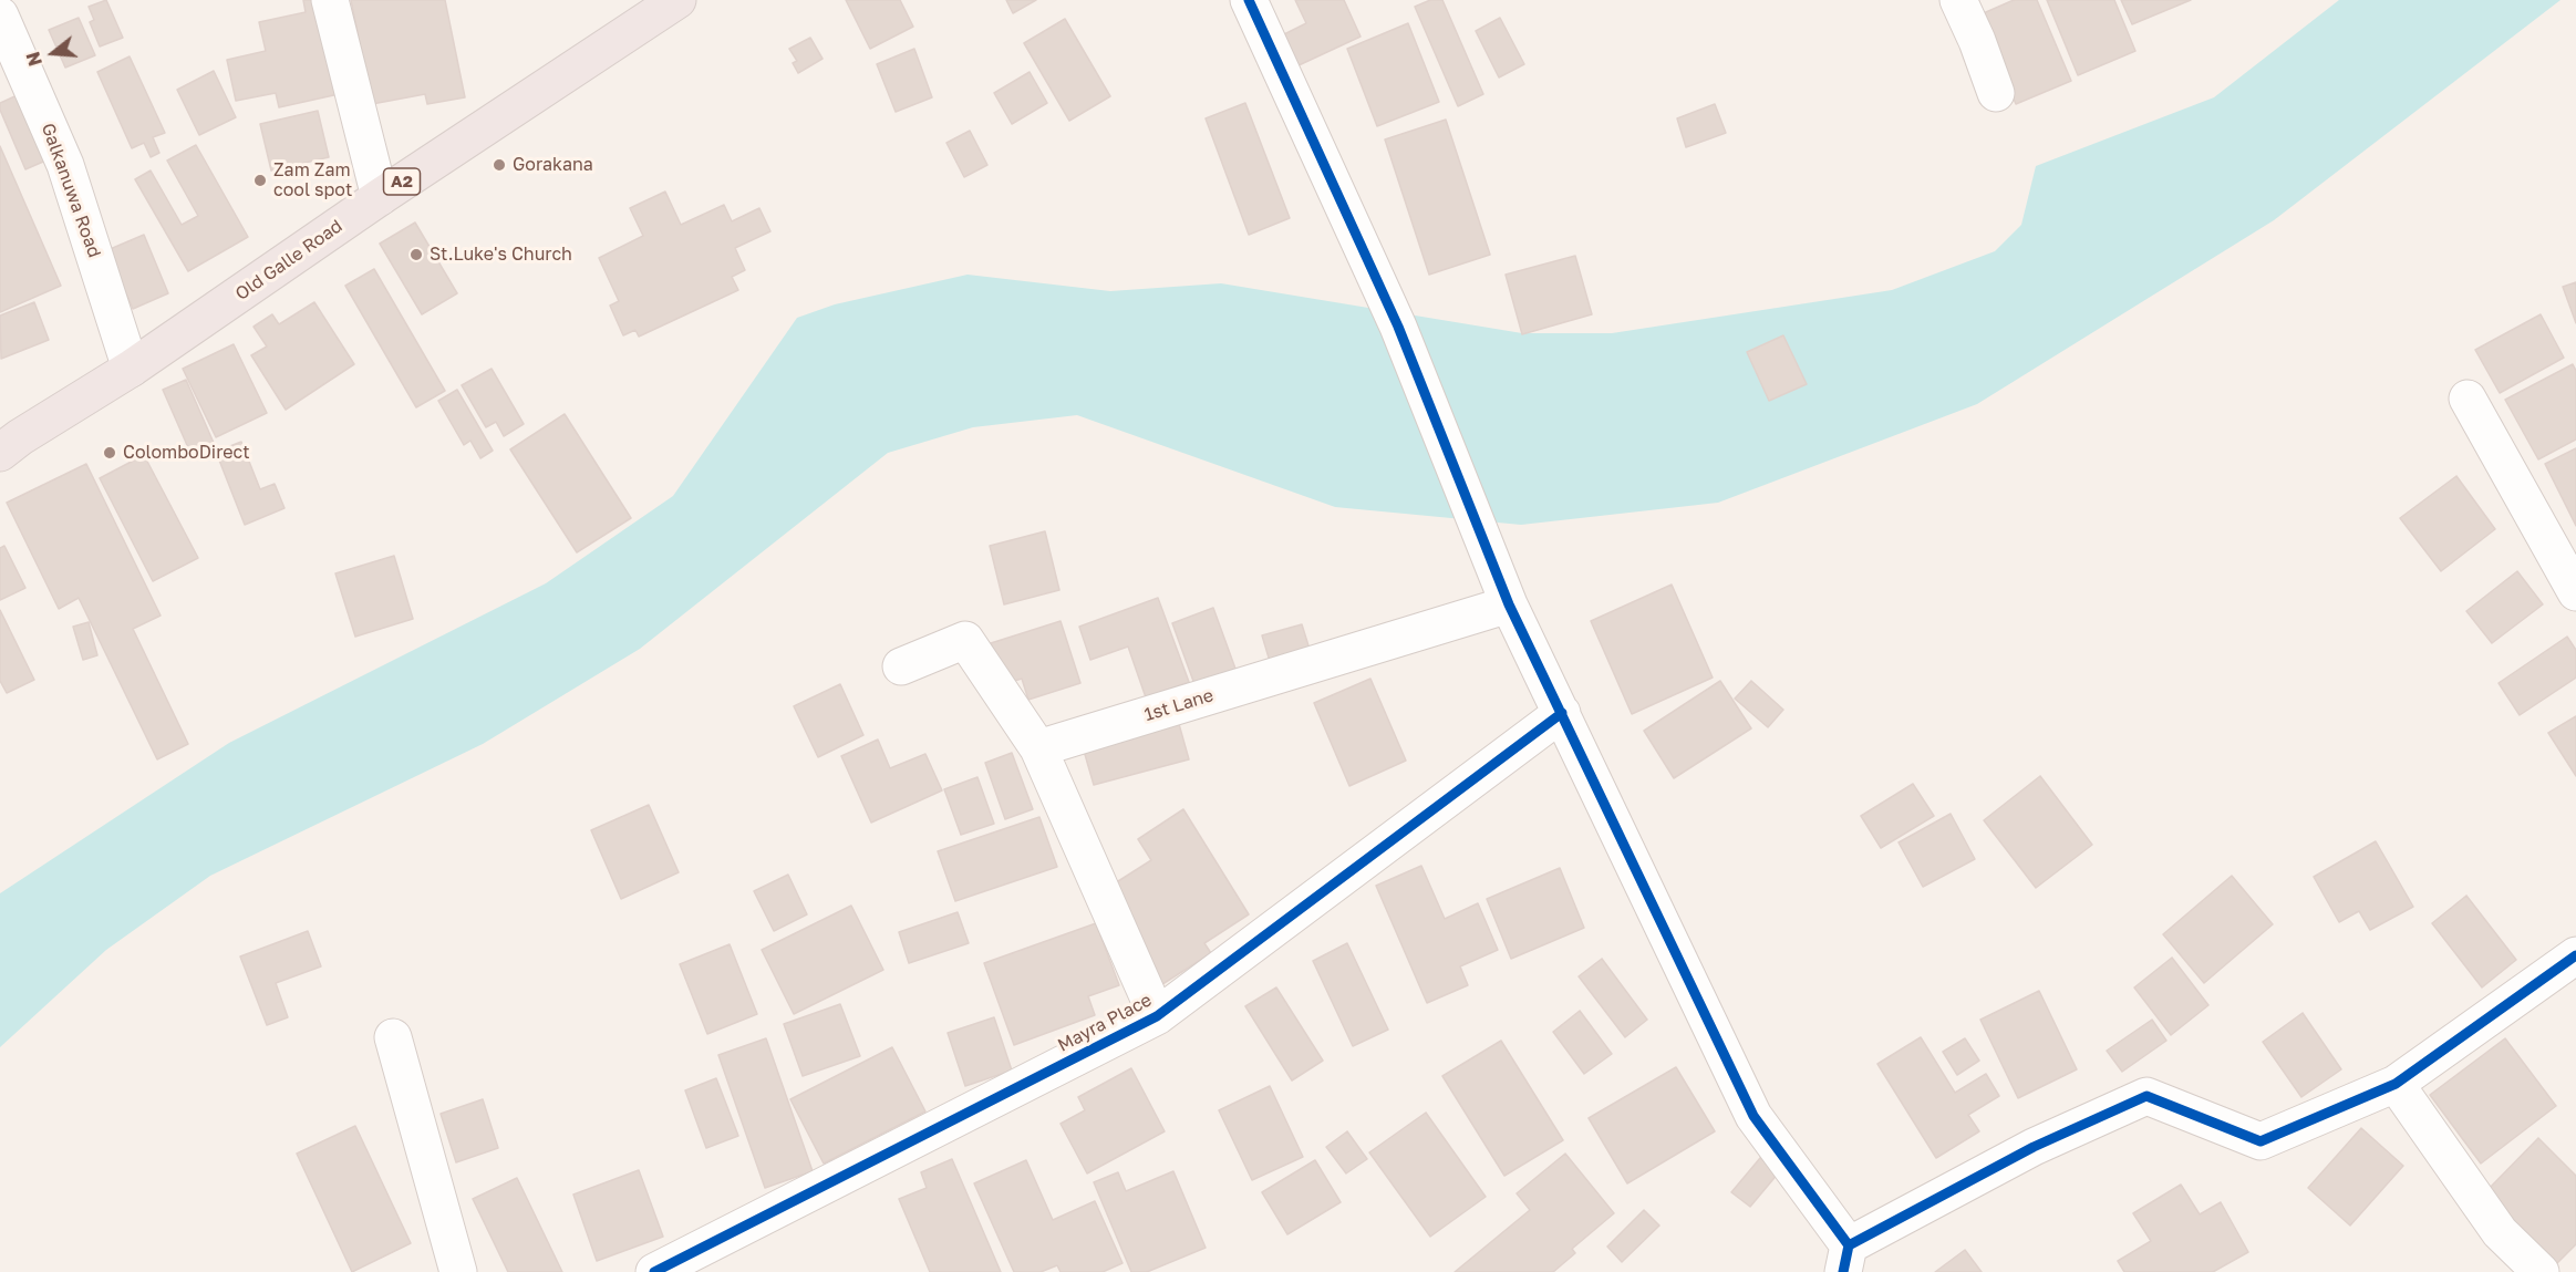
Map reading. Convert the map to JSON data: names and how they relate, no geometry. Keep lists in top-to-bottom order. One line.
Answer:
{"streets":{"highway":["A2","Old Galle Road"],"street":["Galkanuwa Road","1st Lane","Mayra Place"]},"crossings":[["Galkanuwa Road","Old Galle Road"]],"places":["Gorakana","Zam Zam cool spot","St.Luke's Church","ColomboDirect"],"north":"left"}
